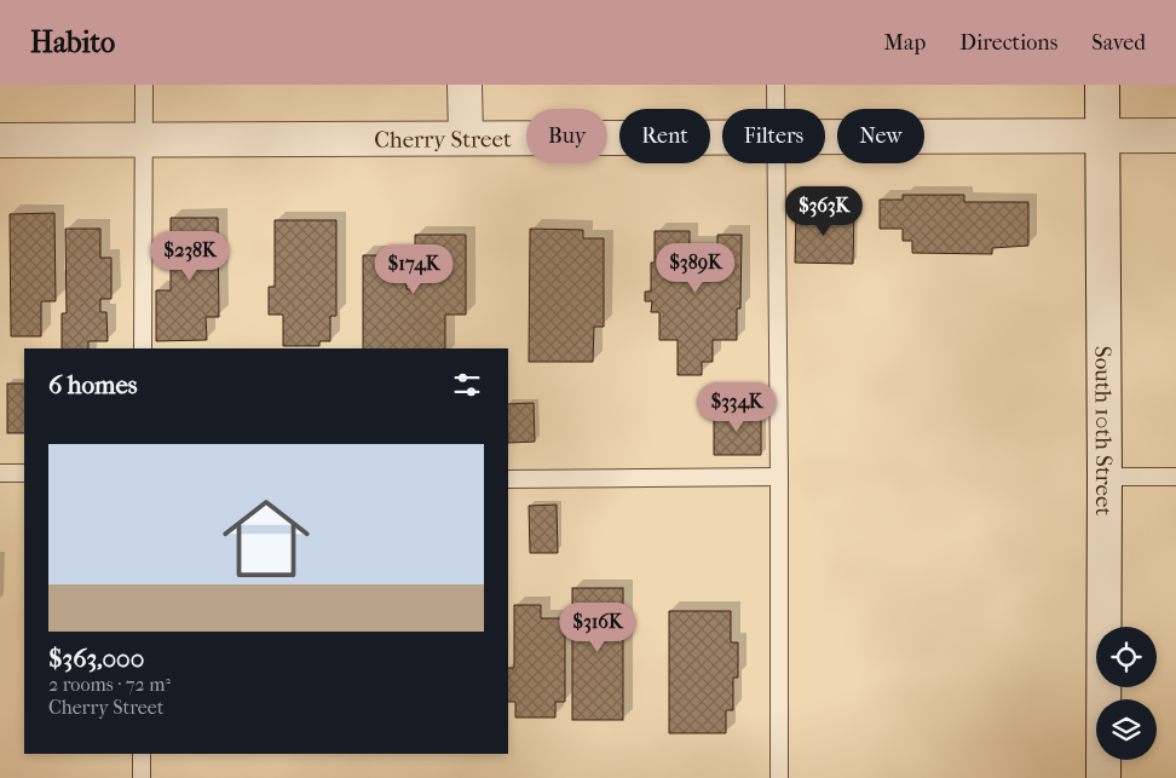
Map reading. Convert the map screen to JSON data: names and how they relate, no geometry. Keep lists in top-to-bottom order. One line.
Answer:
{"streets":{"street":["Cherry Street","South 10th Street"]},"crossings":[["Cherry Street","South 10th Street"]],"page":{"header":"Habito","nav":["Map","Directions","Saved"],"chip":["Buy","Rent","Filters","New"],"price":["$363K","$238K","$389K","$174K","$334K","$316K"],"heading":"6 homes","list":[{"name":"$363,000","note":"2 rooms · 72 m² · Cherry Street"}]}}
